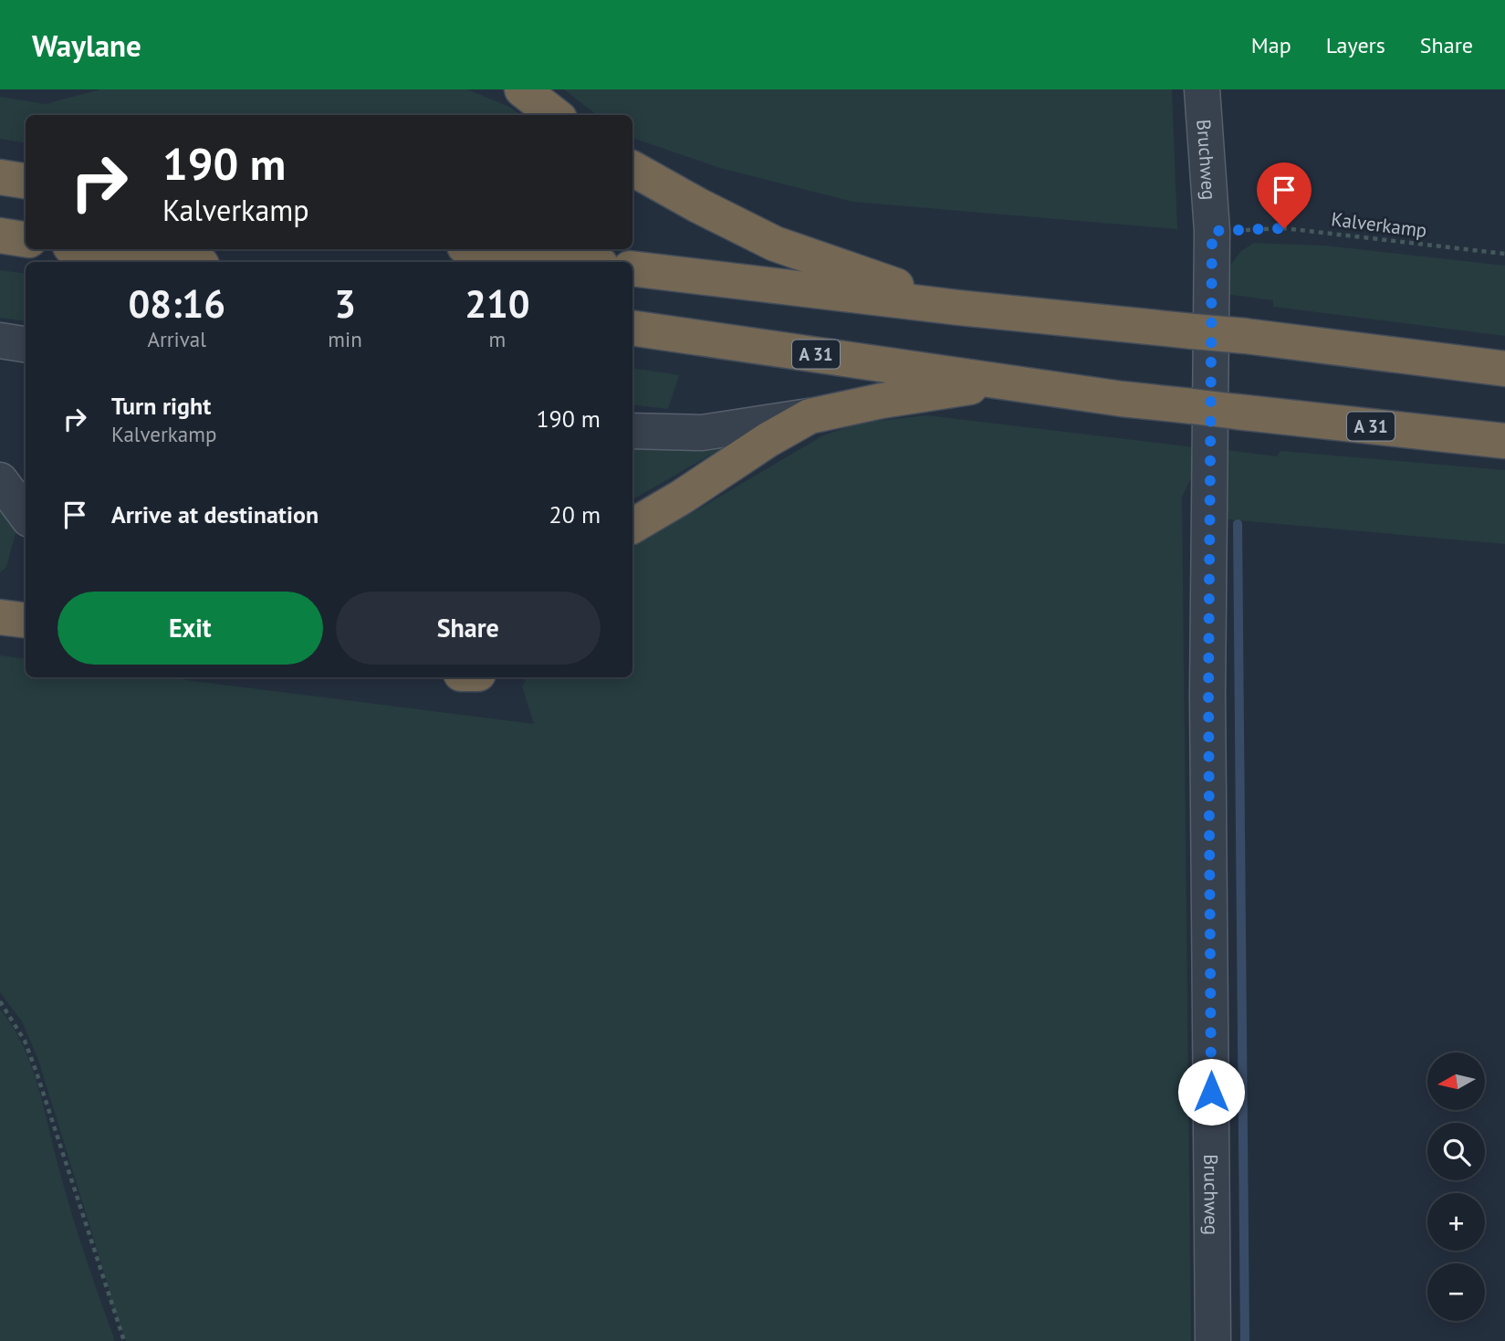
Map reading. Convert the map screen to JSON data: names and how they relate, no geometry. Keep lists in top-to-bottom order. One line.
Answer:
{"streets":{"highway":["A 31"],"street":["Bruchweg"],"path":["Kalverkamp"]},"crossings":[["Bruchweg","Kalverkamp"]],"north":"left","page":{"header":"Waylane","nav":["Map","Layers","Share"],"turn":["190 m","Kalverkamp"],"eta":["08:16","Arrival","3","min","210","m"],"list":[{"name":"Turn right","note":"Kalverkamp","value":"190 m"},{"name":"Arrive at destination","value":"20 m"}],"buttons":["Exit","Share"],"map_buttons":["+","−"]}}
